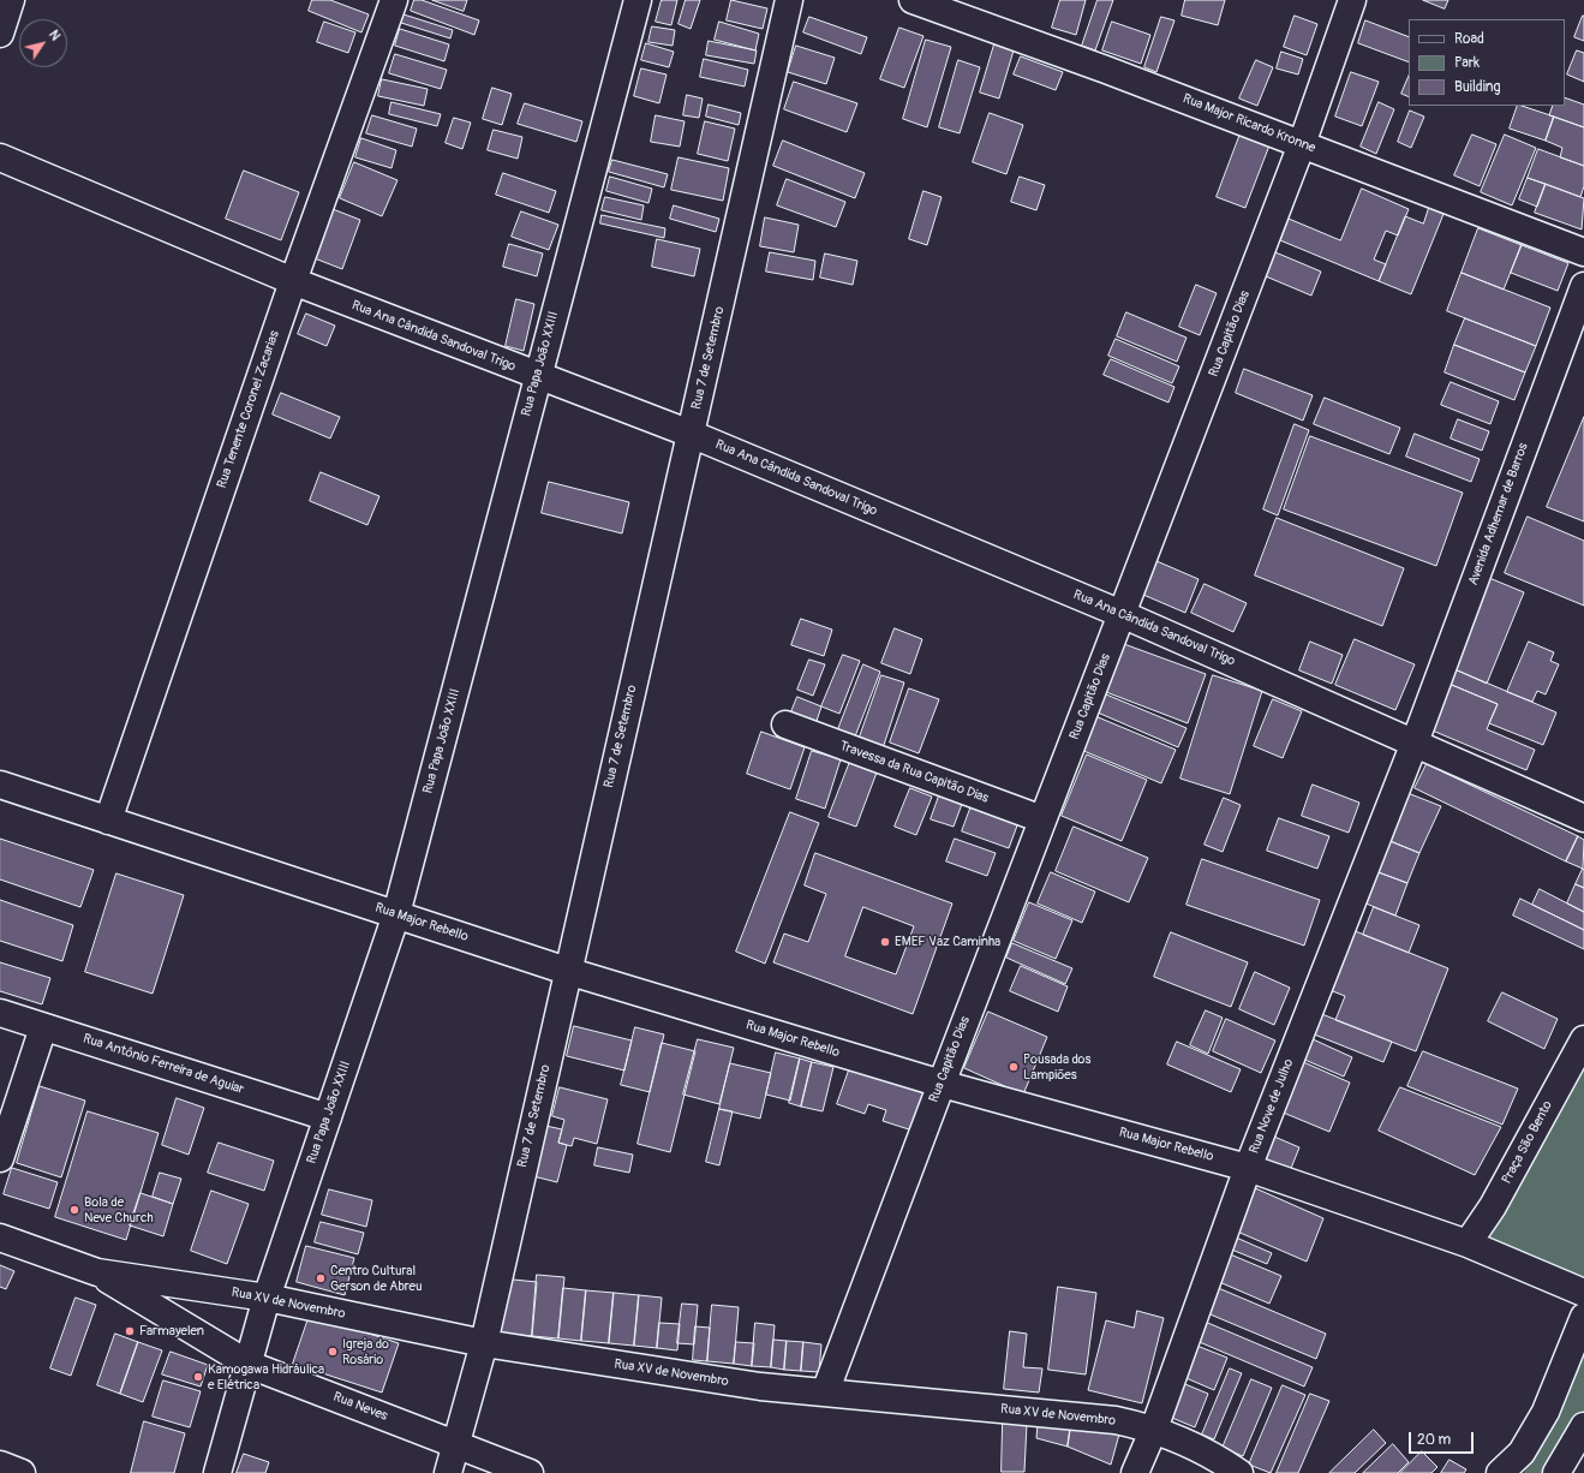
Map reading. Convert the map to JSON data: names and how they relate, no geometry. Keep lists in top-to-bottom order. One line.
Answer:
{"streets":{"street":["Rua Major Ricardo Kronne","Rua Capitão Dias","Rua Ana Cândida Sandoval Trigo","Rua 7 de Setembro","Rua Papa João XXIII","Rua Tenente Coronel Zacarias","Avenida Adhemar de Barros","Travessa da Rua Capitão Dias","Rua Major Rebello","Rua Antônio Ferreira de Aguiar","Rua Nove de Julho","Praça São Bento","Rua XV de Novembro","Rua Neves"]},"crossings":[["Rua Major Ricardo Kronne","Rua Capitão Dias"],["Rua Capitão Dias","Rua Ana Cândida Sandoval Trigo"],["Rua Capitão Dias","Travessa da Rua Capitão Dias"],["Rua Capitão Dias","Rua Major Rebello"],["Rua Capitão Dias","Rua XV de Novembro"],["Rua Ana Cândida Sandoval Trigo","Rua 7 de Setembro"],["Rua Ana Cândida Sandoval Trigo","Rua Papa João XXIII"],["Rua Ana Cândida Sandoval Trigo","Rua Tenente Coronel Zacarias"],["Rua Ana Cândida Sandoval Trigo","Avenida Adhemar de Barros"],["Rua Ana Cândida Sandoval Trigo","Rua Nove de Julho"],["Rua 7 de Setembro","Rua Major Rebello"],["Rua 7 de Setembro","Rua XV de Novembro"],["Rua 7 de Setembro","Rua Neves"],["Rua Papa João XXIII","Rua Major Rebello"],["Rua Papa João XXIII","Rua Antônio Ferreira de Aguiar"],["Rua Papa João XXIII","Rua XV de Novembro"],["Rua Papa João XXIII","Rua Neves"],["Rua Tenente Coronel Zacarias","Rua Major Rebello"],["Avenida Adhemar de Barros","Rua Nove de Julho"],["Rua Major Rebello","Rua Nove de Julho"],["Rua Major Rebello","Praça São Bento"],["Rua Nove de Julho","Rua XV de Novembro"],["Rua XV de Novembro","Rua Neves"]],"places":["EMEF Vaz Caminha","Pousada dos Lampiões","Bola de Neve Church","Centro Cultural Gerson de Abreu","Farmayelen","Igreja do Rosário","Kamogawa Hidráulica e Elétrica"],"legend":["Road","Park","Building"],"scale_bar":"20 m","north":"top right"}
